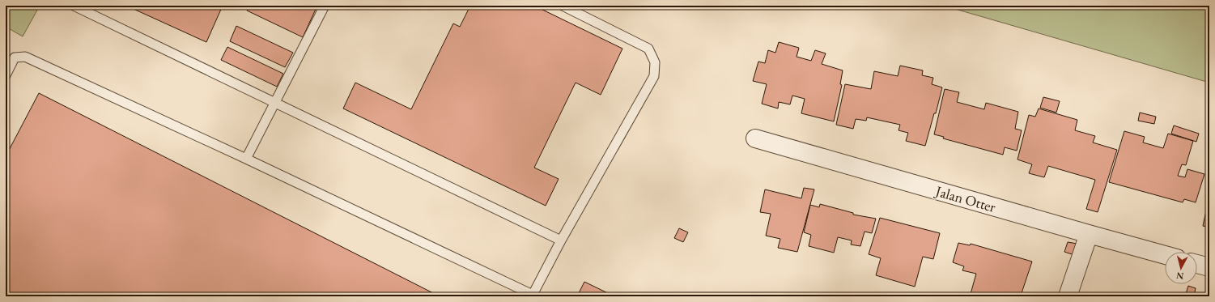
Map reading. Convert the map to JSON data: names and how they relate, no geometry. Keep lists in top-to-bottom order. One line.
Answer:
{"streets":{"street":["Jalan Otter"]},"north":"bottom"}
